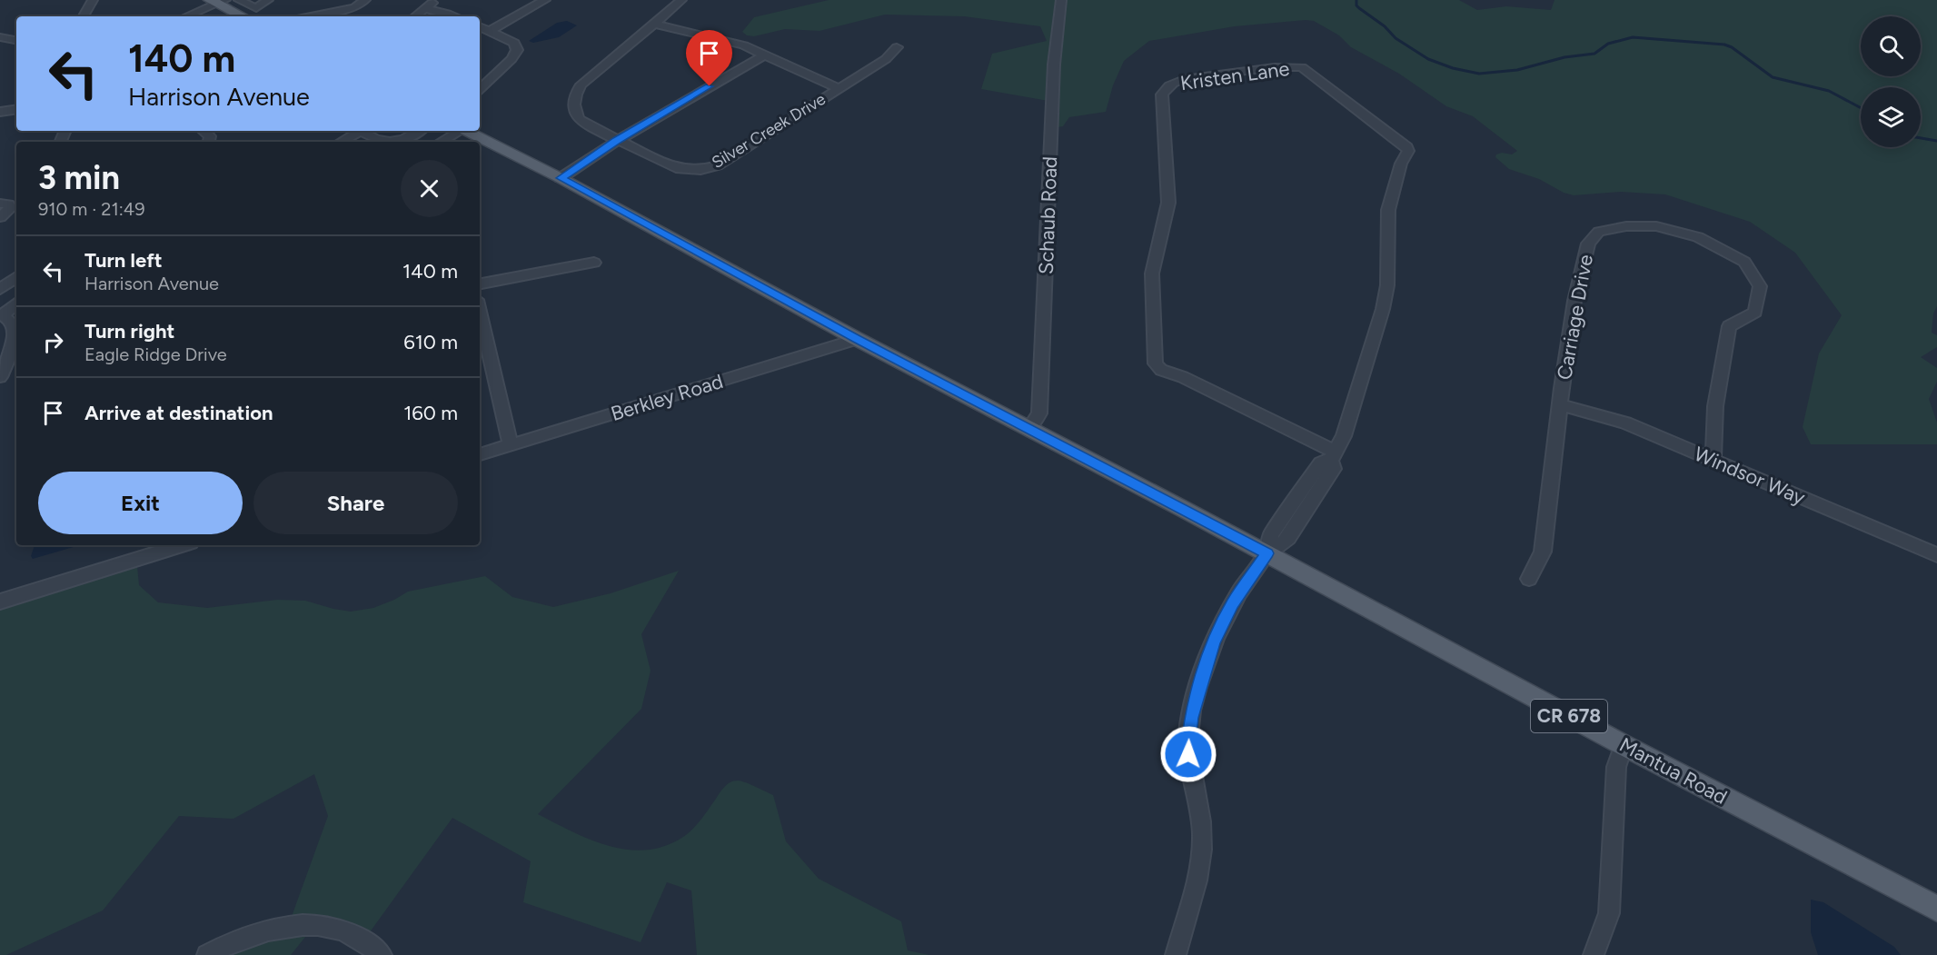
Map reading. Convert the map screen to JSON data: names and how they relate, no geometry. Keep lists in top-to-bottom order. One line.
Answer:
{"streets":{"main road":["CR 678","Mantua Road"],"street":["Kristen Lane","Silver Creek Drive","Schaub Road","Carriage Drive","Berkley Road","Windsor Way"]},"crossings":[["Kristen Lane","CR 678"],["Kristen Lane","Mantua Road"],["Schaub Road","CR 678"],["Carriage Drive","Windsor Way"],["Berkley Road","CR 678"],["CR 678","Mantua Road"]],"page":{"turn":["140 m","Harrison Avenue"],"heading":["3 min","910 m · 21:49"],"list":[{"name":"Turn left","note":"Harrison Avenue","value":"140 m"},{"name":"Turn right","note":"Eagle Ridge Drive","value":"610 m"},{"name":"Arrive at destination","value":"160 m"}],"buttons":["Exit","Share"]}}
